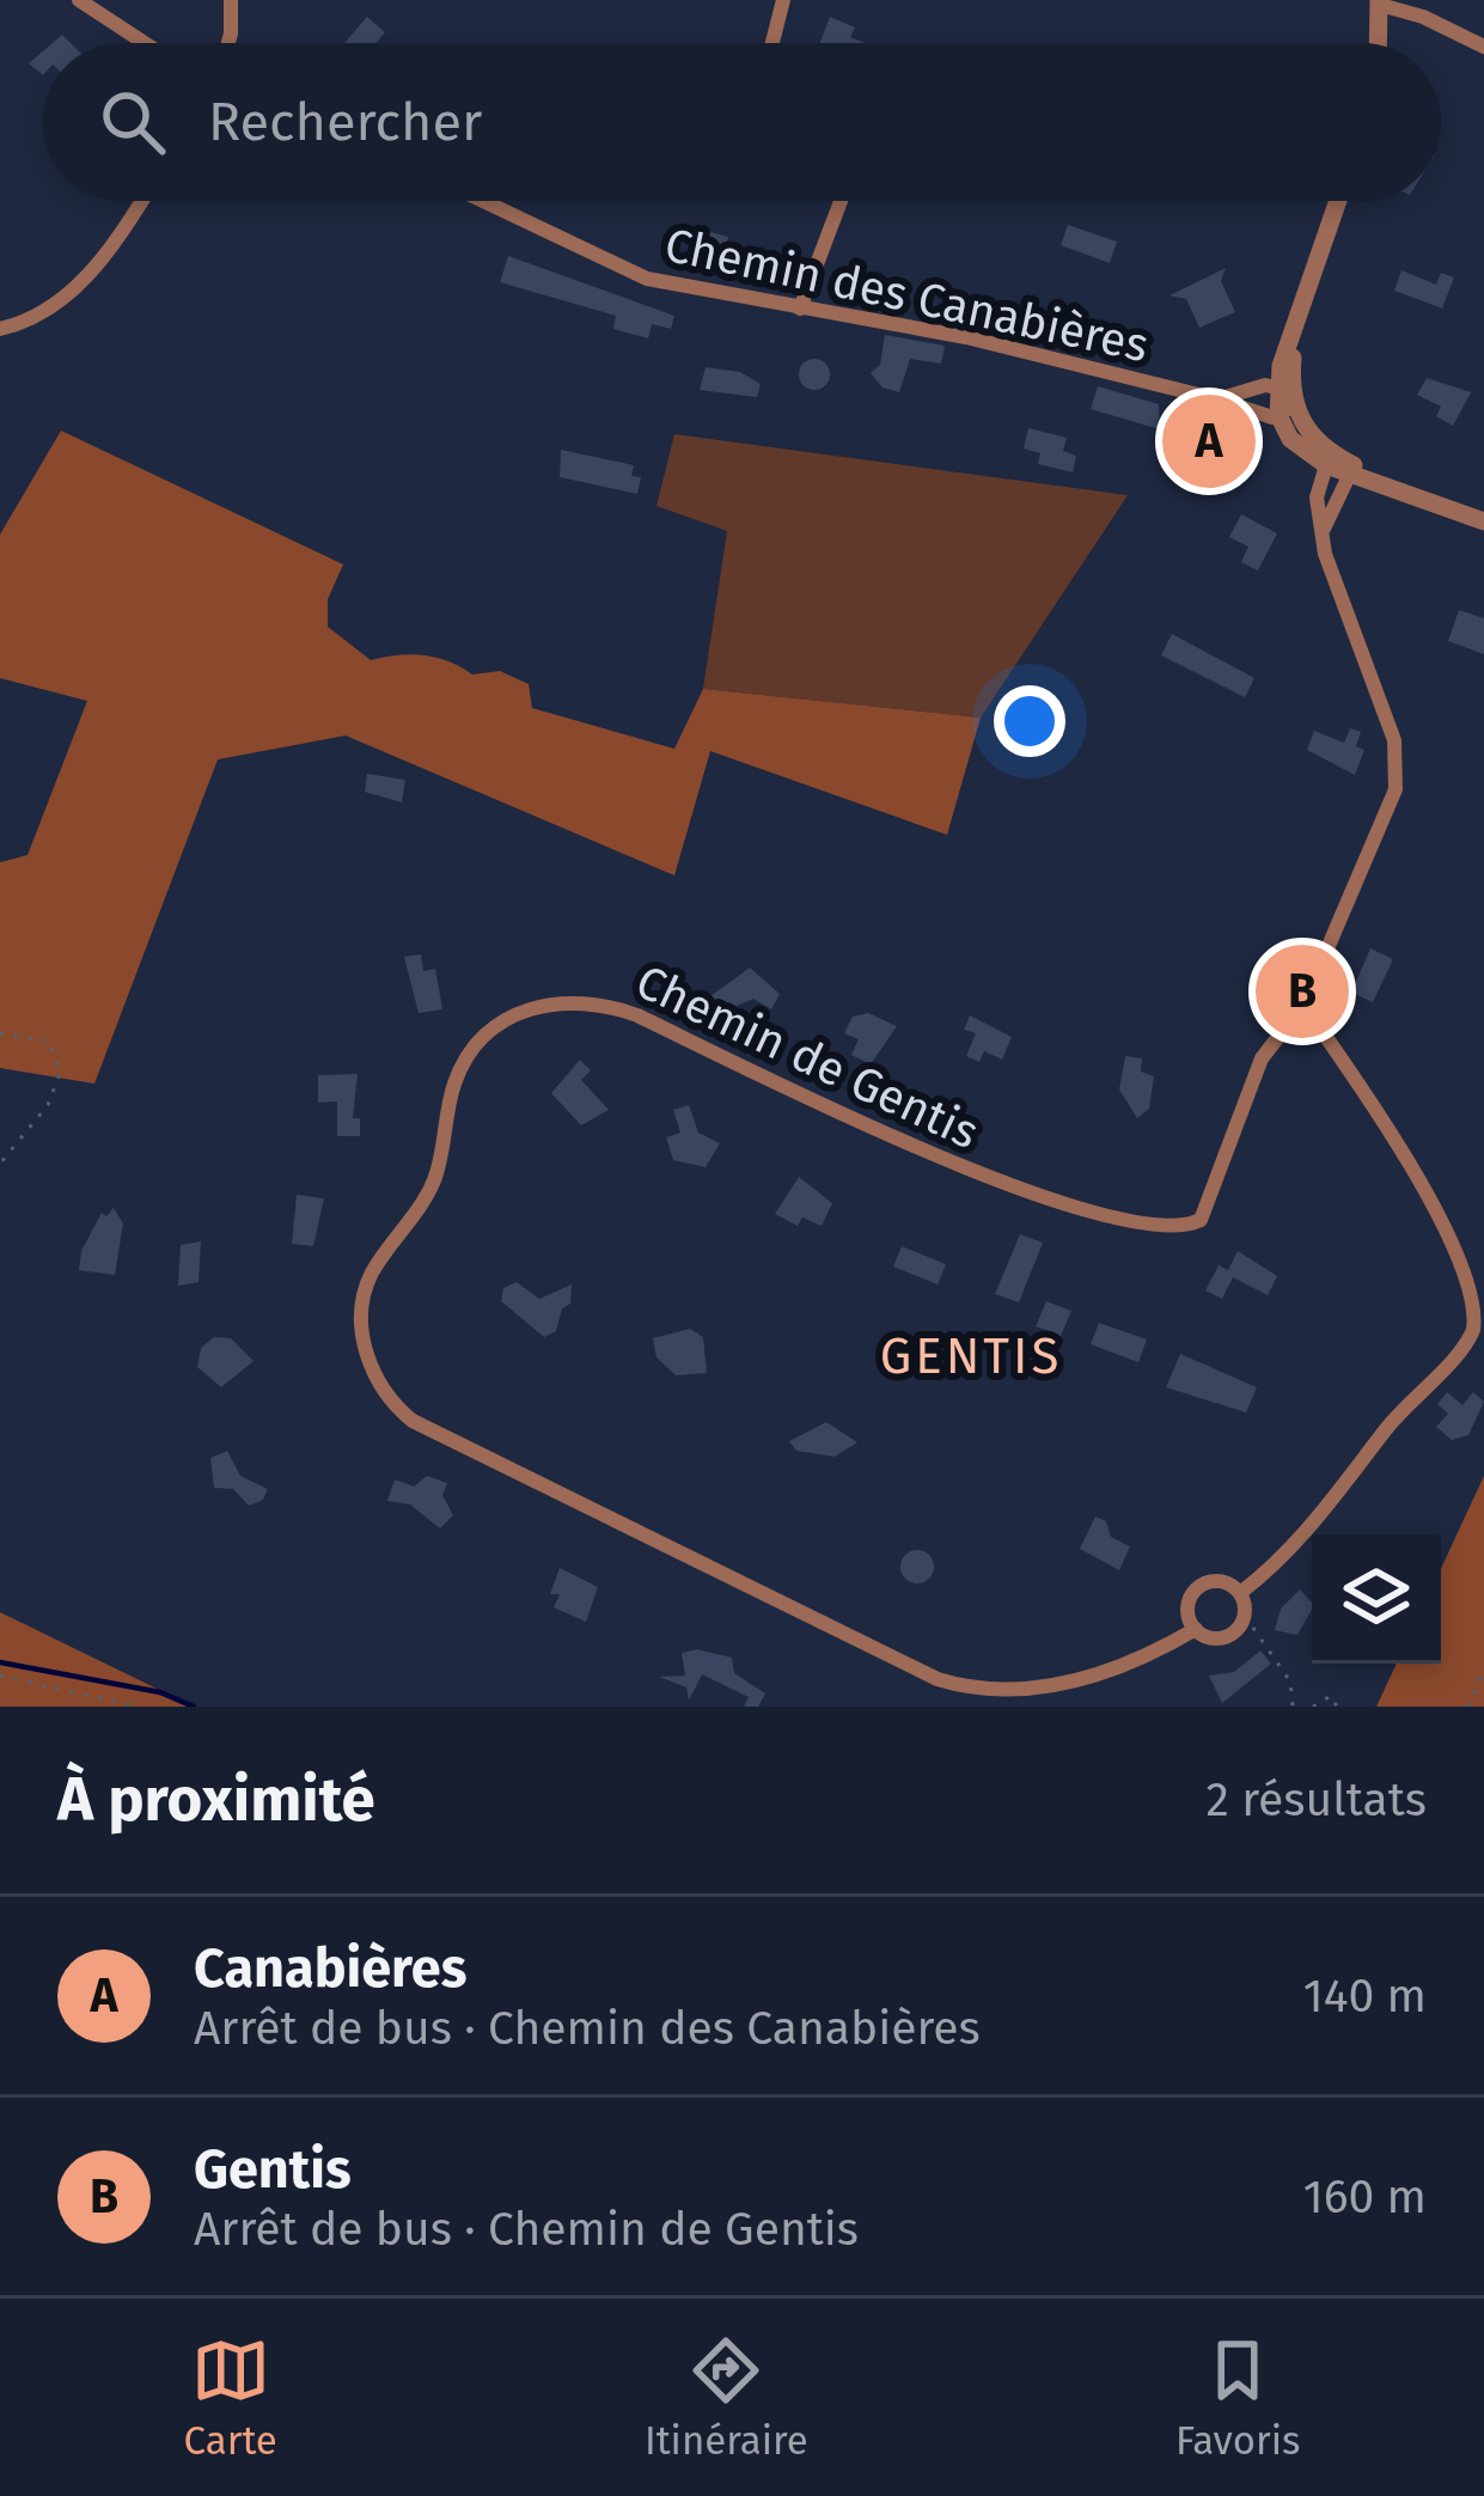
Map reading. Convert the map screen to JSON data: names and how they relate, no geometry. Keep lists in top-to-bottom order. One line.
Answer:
{"streets":{"street":["Chemin des Canabières","Chemin de Gentis"]},"districts":["GENTIS"],"page":{"search":"Rechercher","pins":["A","B"],"heading":["À proximité","2 résultats"],"list":[{"mark":"A","name":"Canabières","note":"Arrêt de bus · Chemin des Canabières","value":"140 m"},{"mark":"B","name":"Gentis","note":"Arrêt de bus · Chemin de Gentis","value":"160 m"}],"nav":["Carte","Itinéraire","Favoris"]}}
